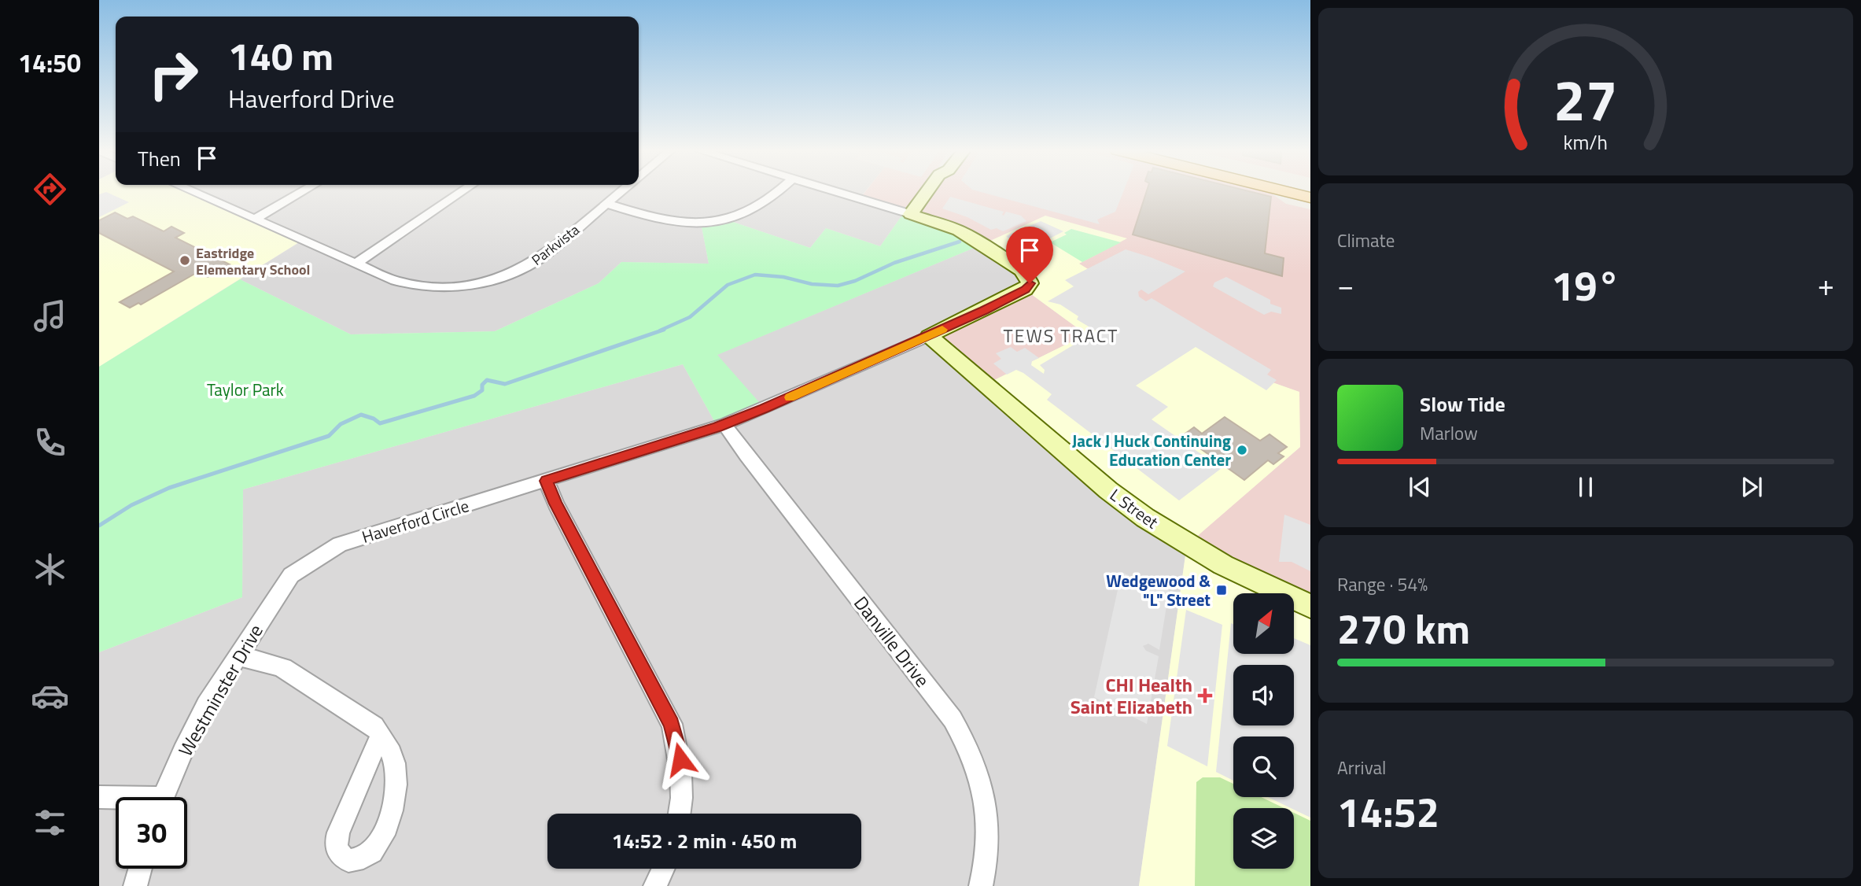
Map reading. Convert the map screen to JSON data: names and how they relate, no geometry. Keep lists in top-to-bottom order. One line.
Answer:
{"streets":{"street":["Parkvista","L Street","Haverford Circle","Danville Drive","Westminster Drive"]},"crossings":[["L Street","Haverford Circle"],["Haverford Circle","Danville Drive"],["Haverford Circle","Westminster Drive"]],"districts":["TEWS TRACT"],"parks":["Taylor Park"],"places":{"other":["Eastridge Elementary School","Jack J Huck Continuing Education Center"],"transit":["Wedgewood & \"L\" Street"],"health":["CHI Health Saint Elizabeth"]},"north":"top right","page":{"tabs":"14:50","turn":["140 m","Haverford Drive"],"then":"Then","tile":["Climate",["Range · 54%","270 km"],["Arrival","14:52"]],"heat":["−","19°","+"],"song":["Slow Tide","Marlow"],"limit":"30","trip":"14:52 · 2 min · 450 m","gauge":["27","km/h"]}}
